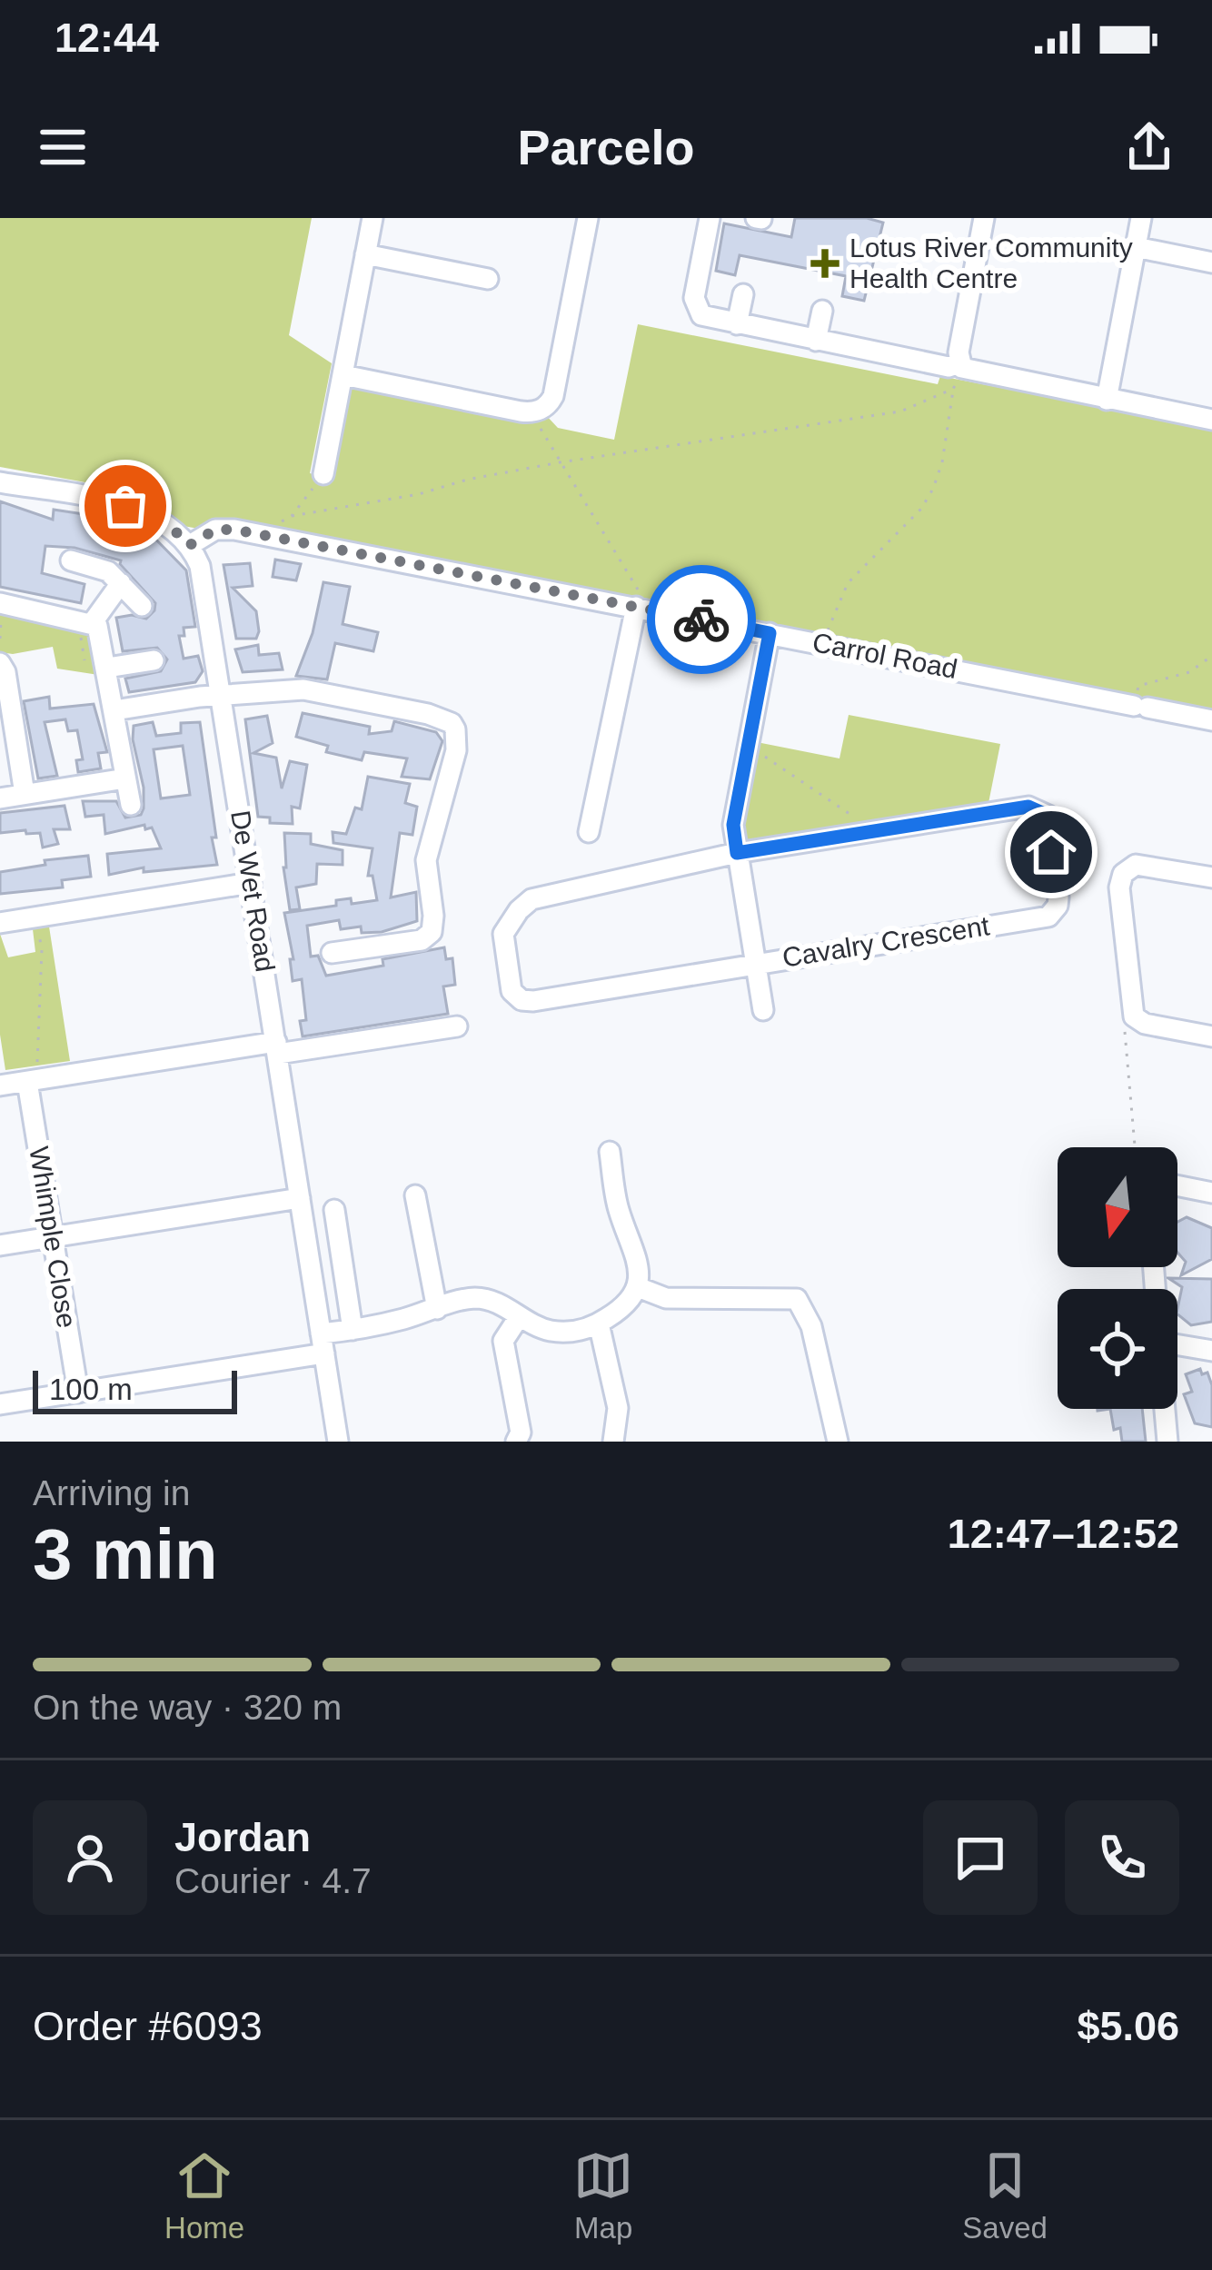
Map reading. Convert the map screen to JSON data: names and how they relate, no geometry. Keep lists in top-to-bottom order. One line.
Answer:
{"streets":{"street":["Carrol Road","De Wet Road","Cavalry Crescent","Whimple Close"]},"crossings":[["Carrol Road","De Wet Road"]],"places":{"health":["Lotus River Community Health Centre"]},"scale_bar":"100 m","north":"bottom","page":{"status":"12:44","header":"Parcelo","scale":"100 m","heading":["3 min","Arriving in","12:47–12:52"],"panel":["Jordan","Courier · 4.7","Order #6093","$5.06"],"bar":"On the way · 320 m","tabs":["Home","Map","Saved"]}}
